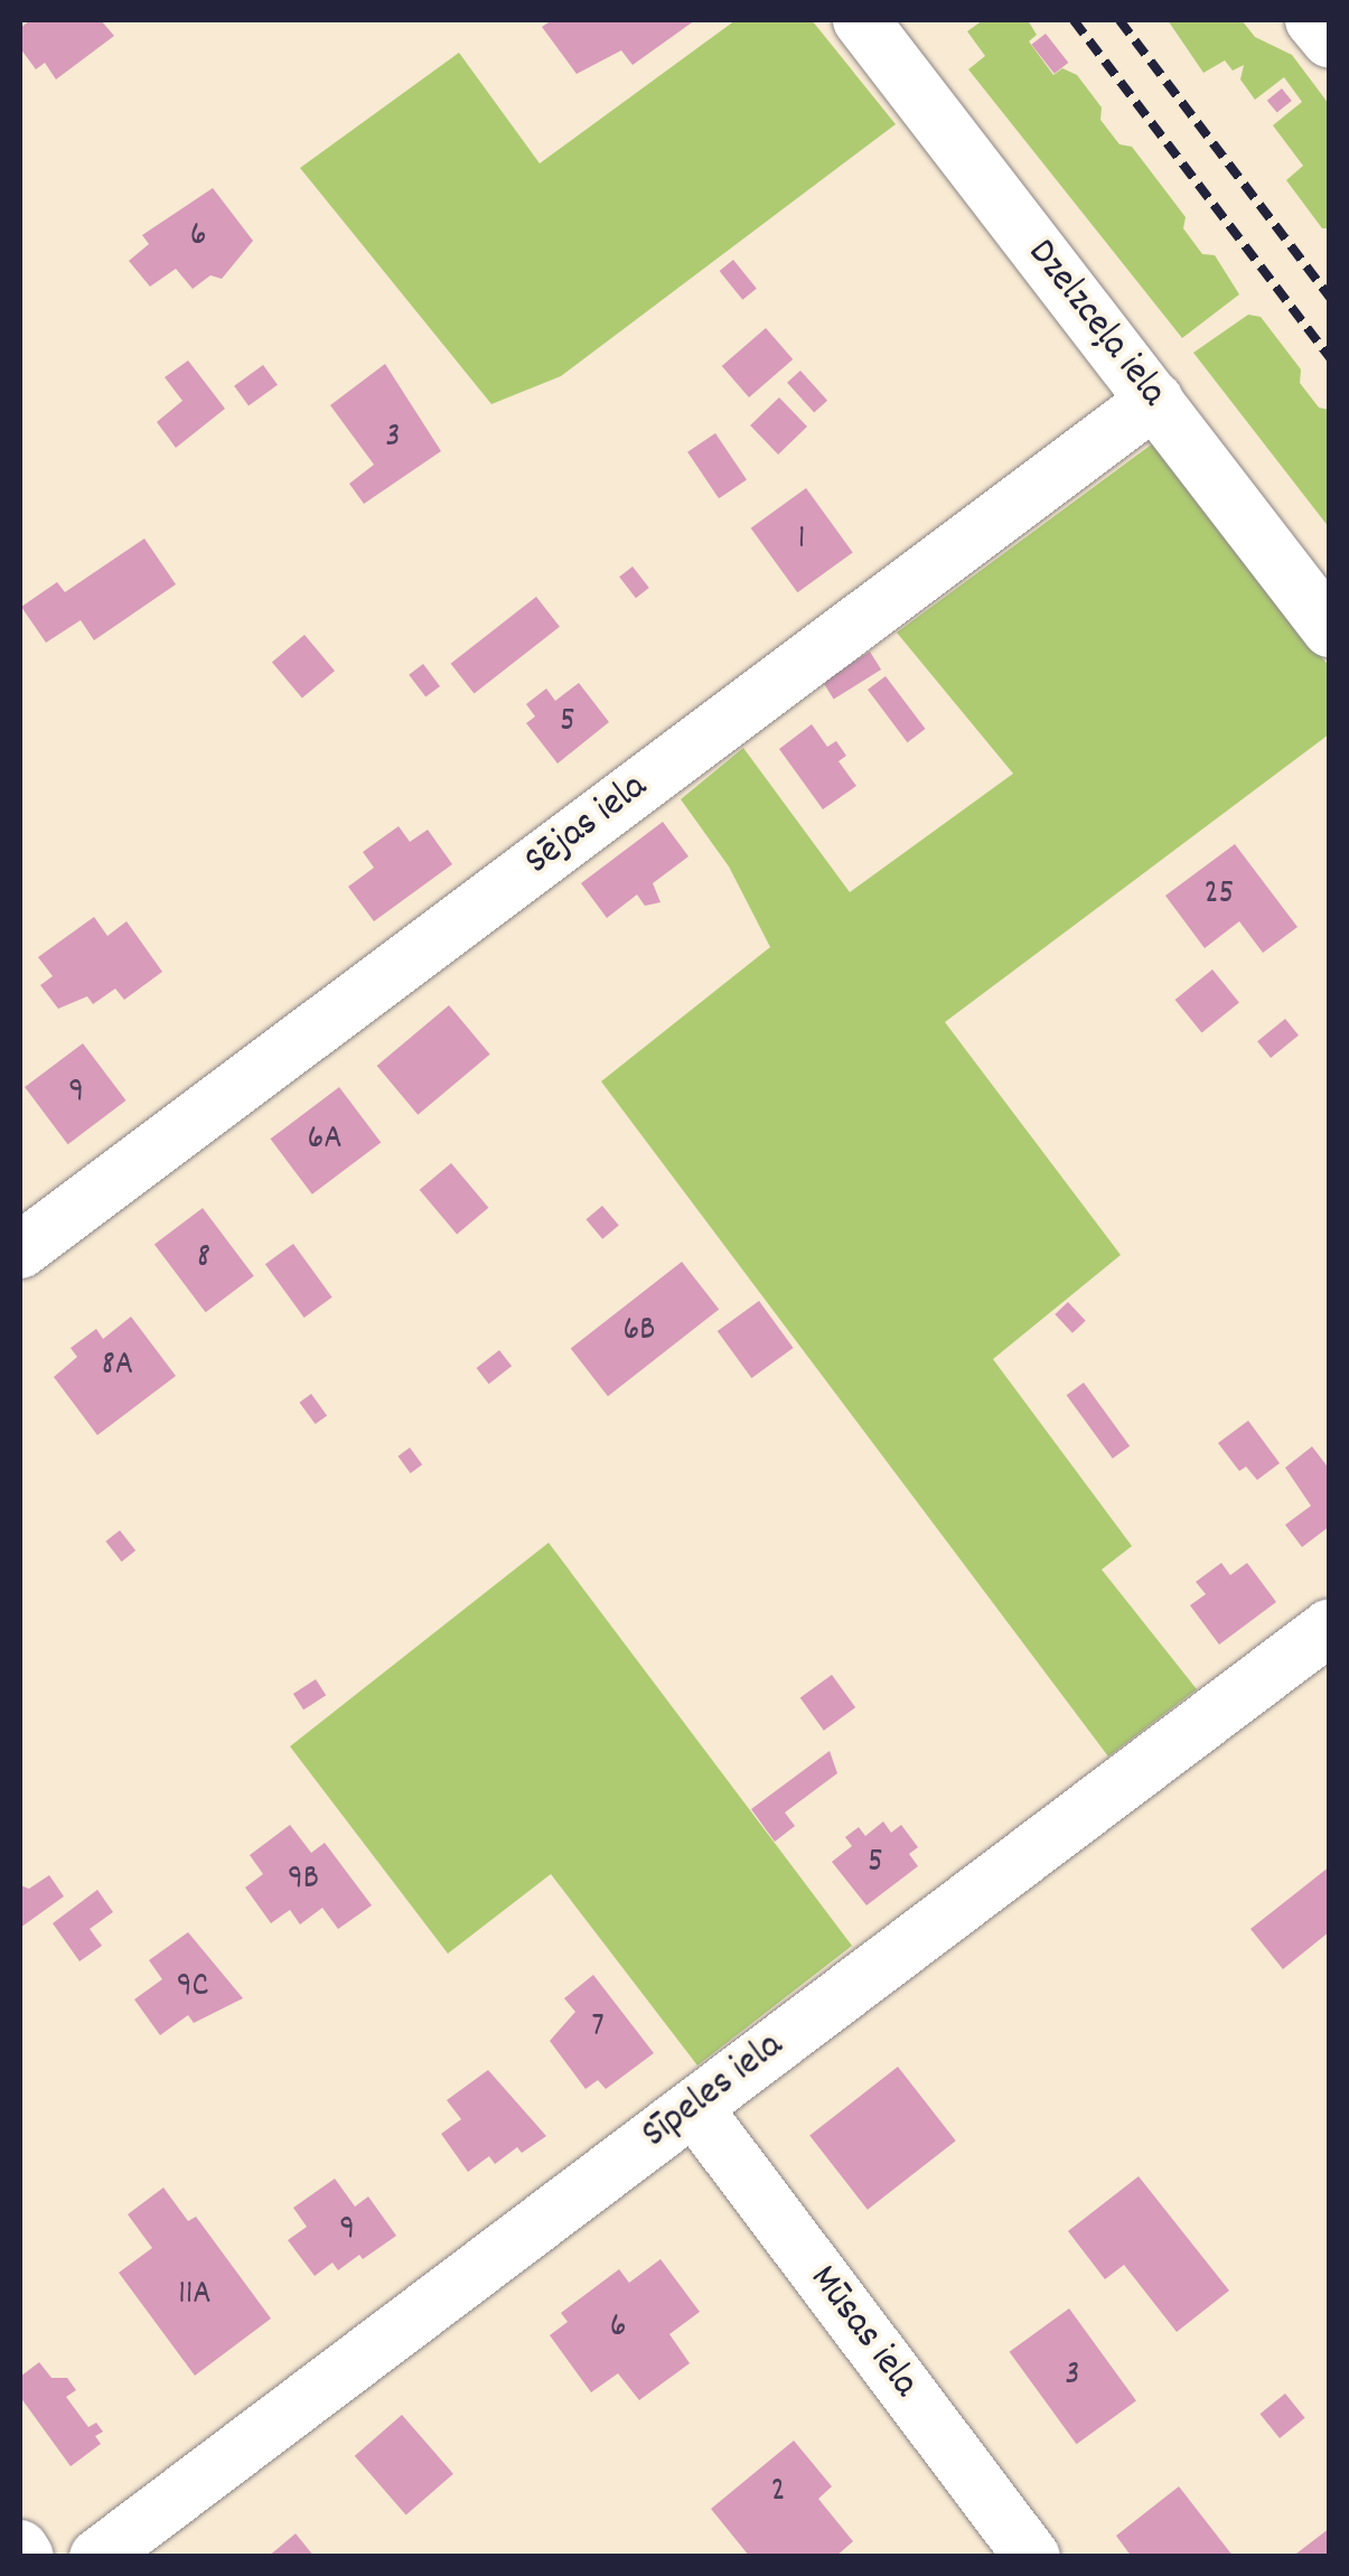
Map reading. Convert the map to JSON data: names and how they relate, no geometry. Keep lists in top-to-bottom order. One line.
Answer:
{"streets":{"street":["Dzelzceļa iela","Sējas iela","Sīpeles iela","Mūsas iela"]},"crossings":[["Dzelzceļa iela","Sējas iela"],["Sīpeles iela","Mūsas iela"]],"house_numbers":["6","3","1","5","25","9","6A","8","6B","8A","5","9B","9C","7","9","11A","6","3","2"]}
